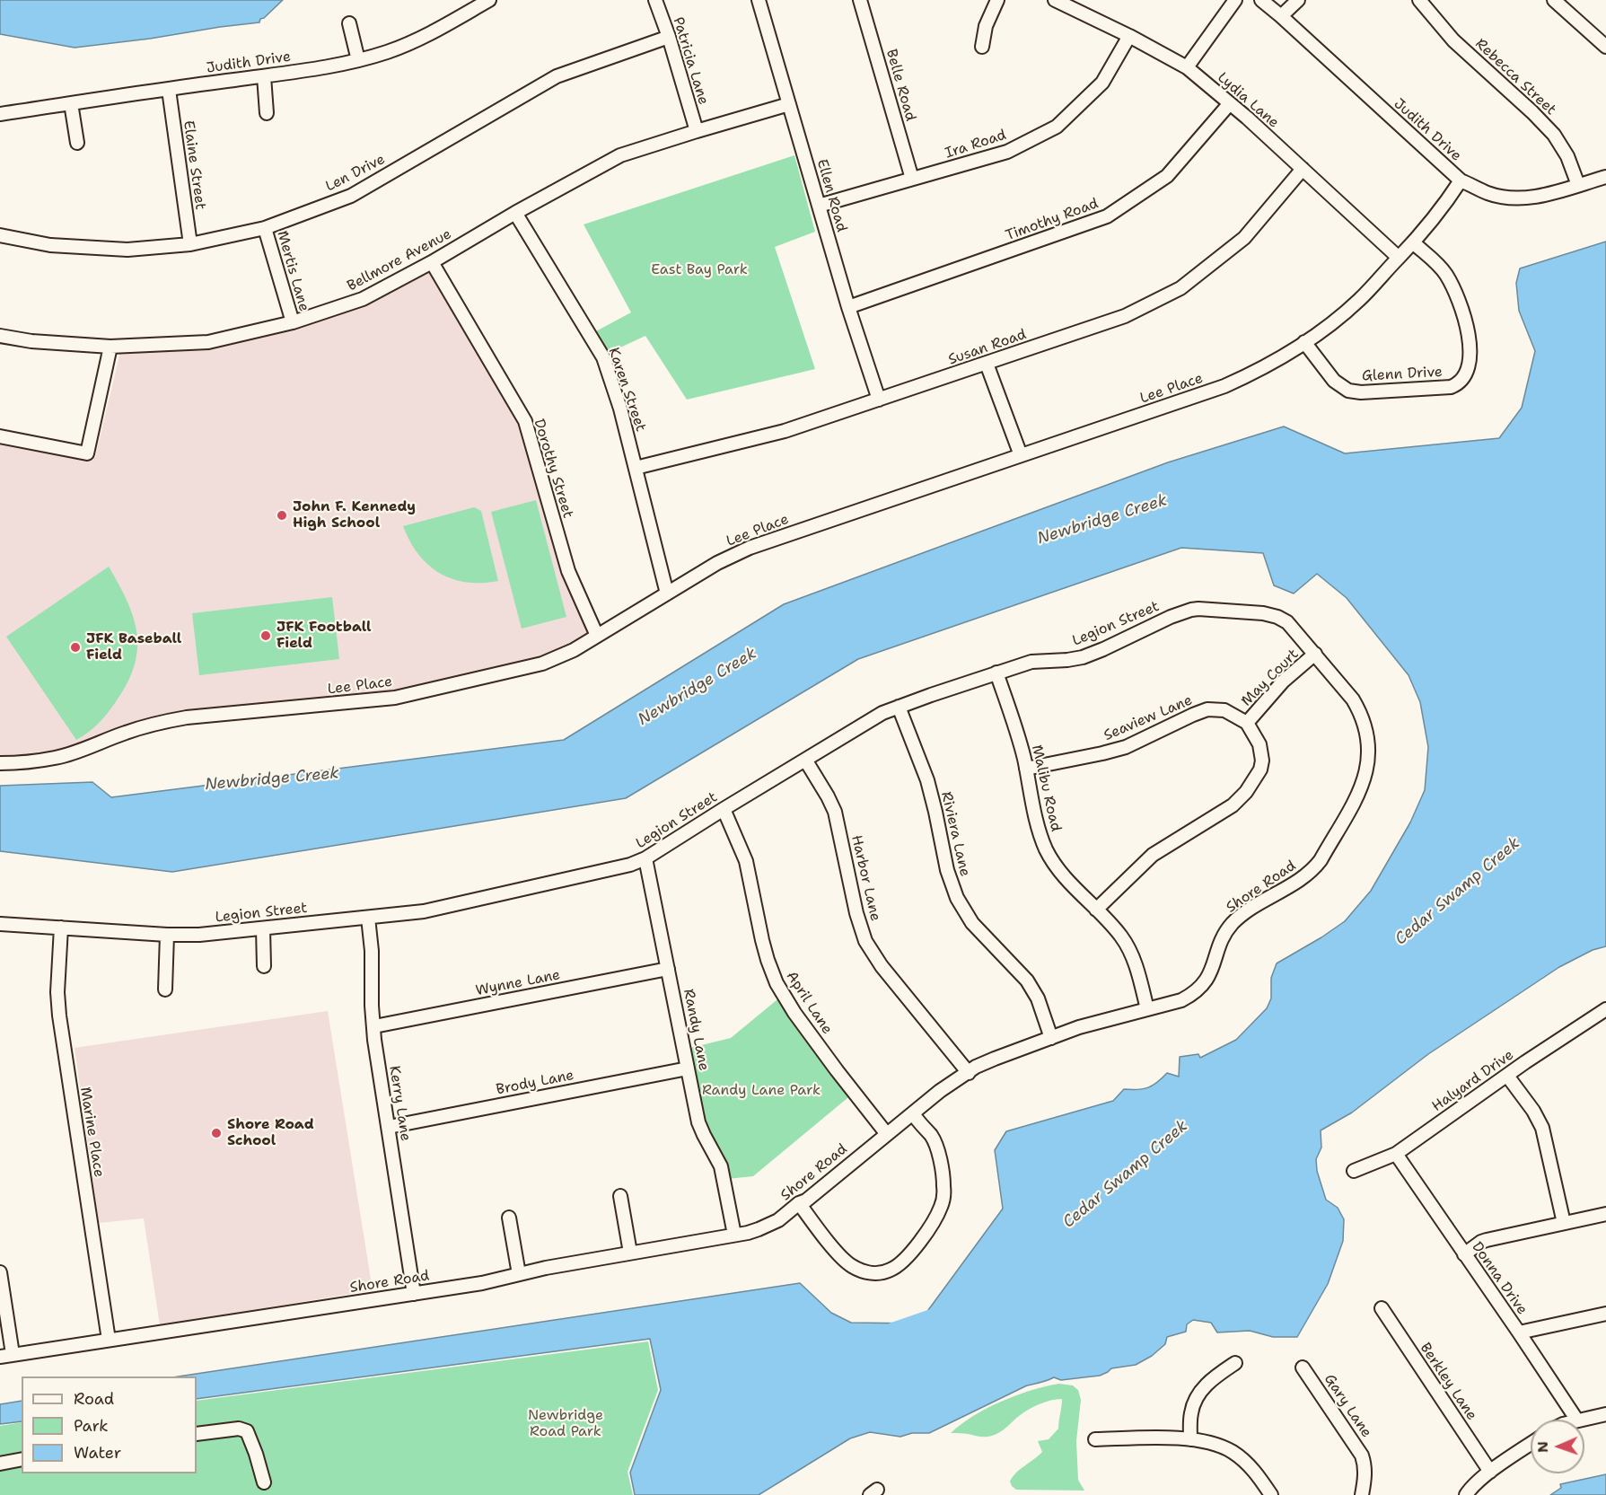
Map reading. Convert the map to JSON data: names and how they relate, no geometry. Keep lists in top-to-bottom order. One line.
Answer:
{"streets":{"street":["Patricia Lane","Judith Drive","Rebecca Street","Belle Road","Lydia Lane","Ira Road","Elaine Street","Len Drive","Ellen Road","Timothy Road","Bellmore Avenue","Mertis Lane","Susan Road","Glenn Drive","Lee Place","Karen Street","Dorothy Street","Legion Street","May Court","Seaview Lane","Malibu Road","Riviera Lane","Harbor Lane","Shore Road","Wynne Lane","April Lane","Randy Lane","Halyard Drive","Brody Lane","Kerry Lane","Marine Place","Donna Drive","Berkley Lane","Gary Lane"]},"crossings":[["Patricia Lane","Len Drive"],["Patricia Lane","Bellmore Avenue"],["Judith Drive","Rebecca Street"],["Judith Drive","Elaine Street"],["Judith Drive","Lee Place"],["Belle Road","Ira Road"],["Lydia Lane","Ira Road"],["Lydia Lane","Timothy Road"],["Lydia Lane","Susan Road"],["Lydia Lane","Lee Place"],["Ira Road","Ellen Road"],["Elaine Street","Len Drive"],["Len Drive","Mertis Lane"],["Ellen Road","Timothy Road"],["Ellen Road","Bellmore Avenue"],["Ellen Road","Susan Road"],["Bellmore Avenue","Mertis Lane"],["Bellmore Avenue","Karen Street"],["Bellmore Avenue","Dorothy Street"],["Susan Road","Karen Street"],["Glenn Drive","Lee Place"],["Lee Place","Karen Street"],["Lee Place","Dorothy Street"],["Legion Street","May Court"],["Legion Street","Malibu Road"],["Legion Street","Riviera Lane"],["Legion Street","Harbor Lane"],["Legion Street","Shore Road"],["Legion Street","April Lane"],["Legion Street","Randy Lane"],["Legion Street","Kerry Lane"],["Legion Street","Marine Place"],["May Court","Seaview Lane"],["May Court","Shore Road"],["Seaview Lane","Malibu Road"],["Malibu Road","Shore Road"],["Riviera Lane","Shore Road"],["Harbor Lane","Shore Road"],["Shore Road","April Lane"],["Shore Road","Randy Lane"],["Shore Road","Kerry Lane"],["Shore Road","Marine Place"],["Wynne Lane","Randy Lane"],["Wynne Lane","Kerry Lane"],["Randy Lane","Brody Lane"],["Halyard Drive","Donna Drive"],["Brody Lane","Kerry Lane"]],"water":["Newbridge Creek","Cedar Swamp Creek"],"parks":["East Bay Park","Randy Lane Park","Newbridge Road Park"],"places":["John F. Kennedy High School","JFK Football Field","JFK Baseball Field","Shore Road School"],"legend":["Road","Park","Water"],"north":"left"}
